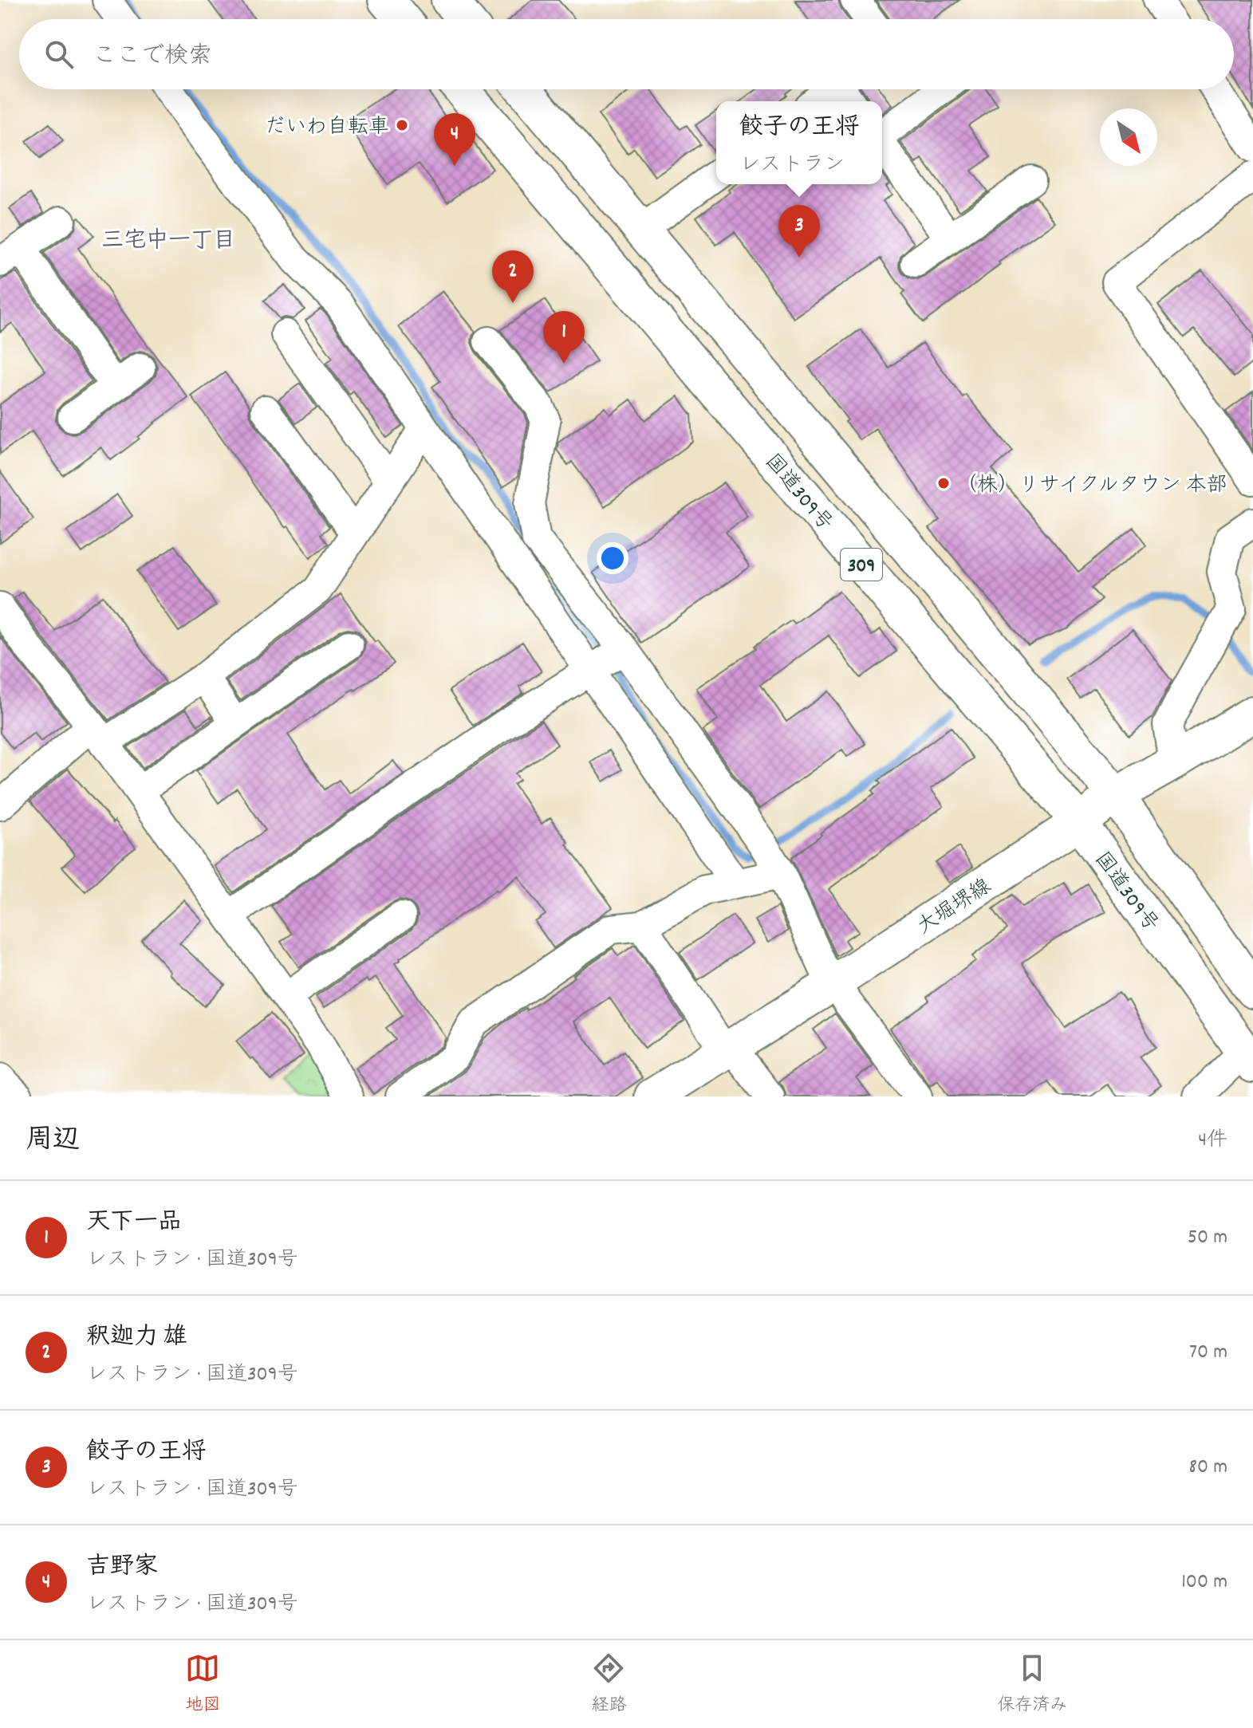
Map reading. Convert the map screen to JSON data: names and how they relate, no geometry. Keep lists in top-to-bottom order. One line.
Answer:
{"streets":{"main road":["国道309号","309","大堀堺線"]},"crossings":[["国道309号","大堀堺線"],["309","大堀堺線"]],"districts":["三宅中一丁目"],"places":["だいわ自転車","（株）リサイクルタウン 本部"],"north":"bottom right","page":{"search":"ここで検索","popup":["餃子の王将","レストラン"],"pins":["4","3","2","1"],"heading":["周辺","4件"],"list":[{"mark":"1","name":"天下一品","note":"レストラン · 国道309号","value":"50 m"},{"mark":"2","name":"釈迦力 雄","note":"レストラン · 国道309号","value":"70 m"},{"mark":"3","name":"餃子の王将","note":"レストラン · 国道309号","value":"80 m"},{"mark":"4","name":"吉野家","note":"レストラン · 国道309号","value":"100 m"}],"nav":["地図","経路","保存済み"]}}
